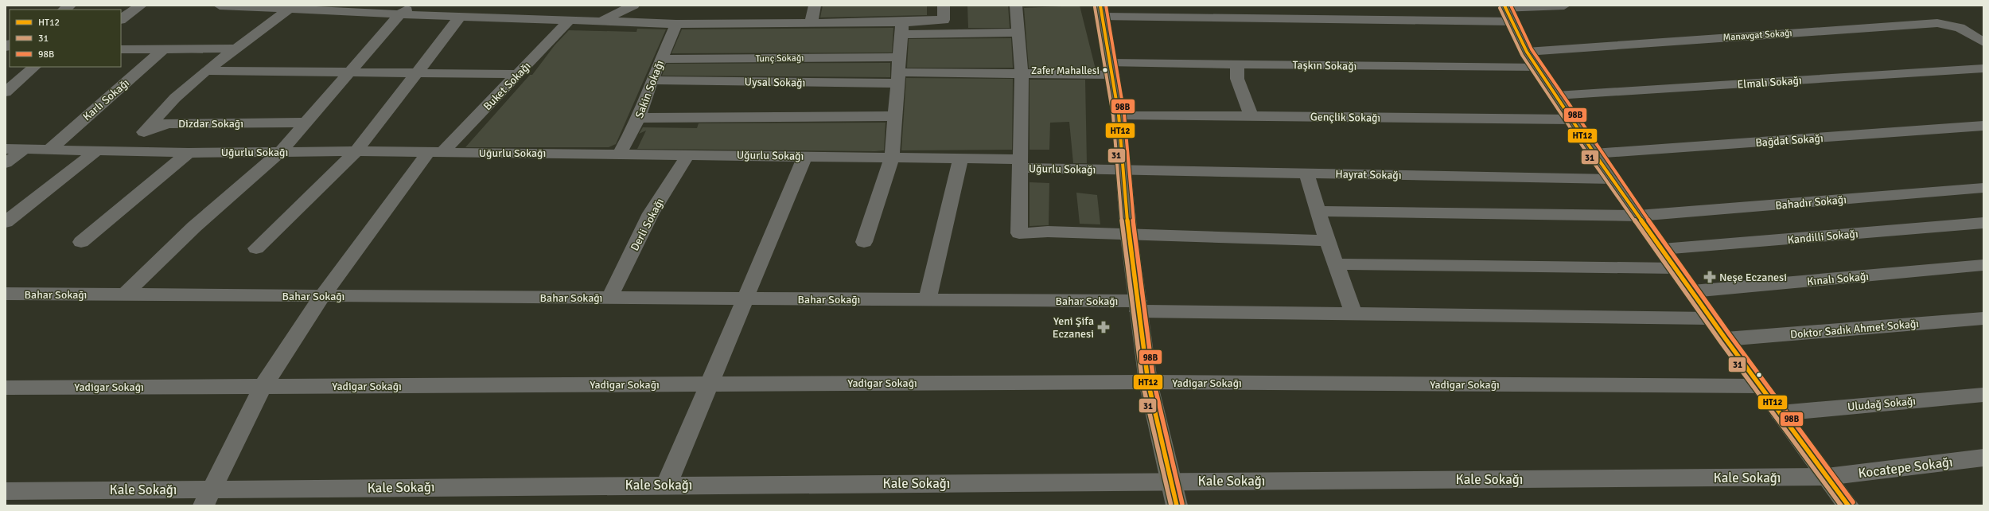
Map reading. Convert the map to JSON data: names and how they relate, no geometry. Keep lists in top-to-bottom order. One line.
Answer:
{"streets":{"street":["Manavgat Sokağı","Tunç Sokağı","Taşkın Sokağı","Uysal Sokağı","Elmalı Sokağı","Buket Sokağı","Sakin Sokağı","Karlı Sokağı","Gençlik Sokağı","Dizdar Sokağı","Bağdat Sokağı","Uğurlu Sokağı","Hayrat Sokağı","Bahadır Sokağı","Derli Sokağı","Kandilli Sokağı","Kınalı Sokağı","Bahar Sokağı","Doktor Sadık Ahmet Sokağı","Yadigar Sokağı","Uludağ Sokağı","Kocatepe Sokağı","Kale Sokağı"]},"crossings":[["Tunç Sokağı","Sakin Sokağı"],["Taşkın Sokağı","Uysal Sokağı"],["Uysal Sokağı","Sakin Sokağı"],["Buket Sokağı","Uğurlu Sokağı"],["Buket Sokağı","Bahar Sokağı"],["Buket Sokağı","Yadigar Sokağı"],["Buket Sokağı","Kale Sokağı"],["Sakin Sokağı","Uğurlu Sokağı"],["Karlı Sokağı","Uğurlu Sokağı"],["Dizdar Sokağı","Uğurlu Sokağı"],["Uğurlu Sokağı","Hayrat Sokağı"],["Uğurlu Sokağı","Derli Sokağı"],["Derli Sokağı","Bahar Sokağı"],["Kocatepe Sokağı","Kale Sokağı"]],"places":{"other":["Zafer Mahallesi"],"pharmacy":["Neşe Eczanesi","Yeni Şifa Eczanesi"]},"lines":["transit line HT12","transit line 98B","transit line 31"],"legend":["HT12","31","98B"]}
